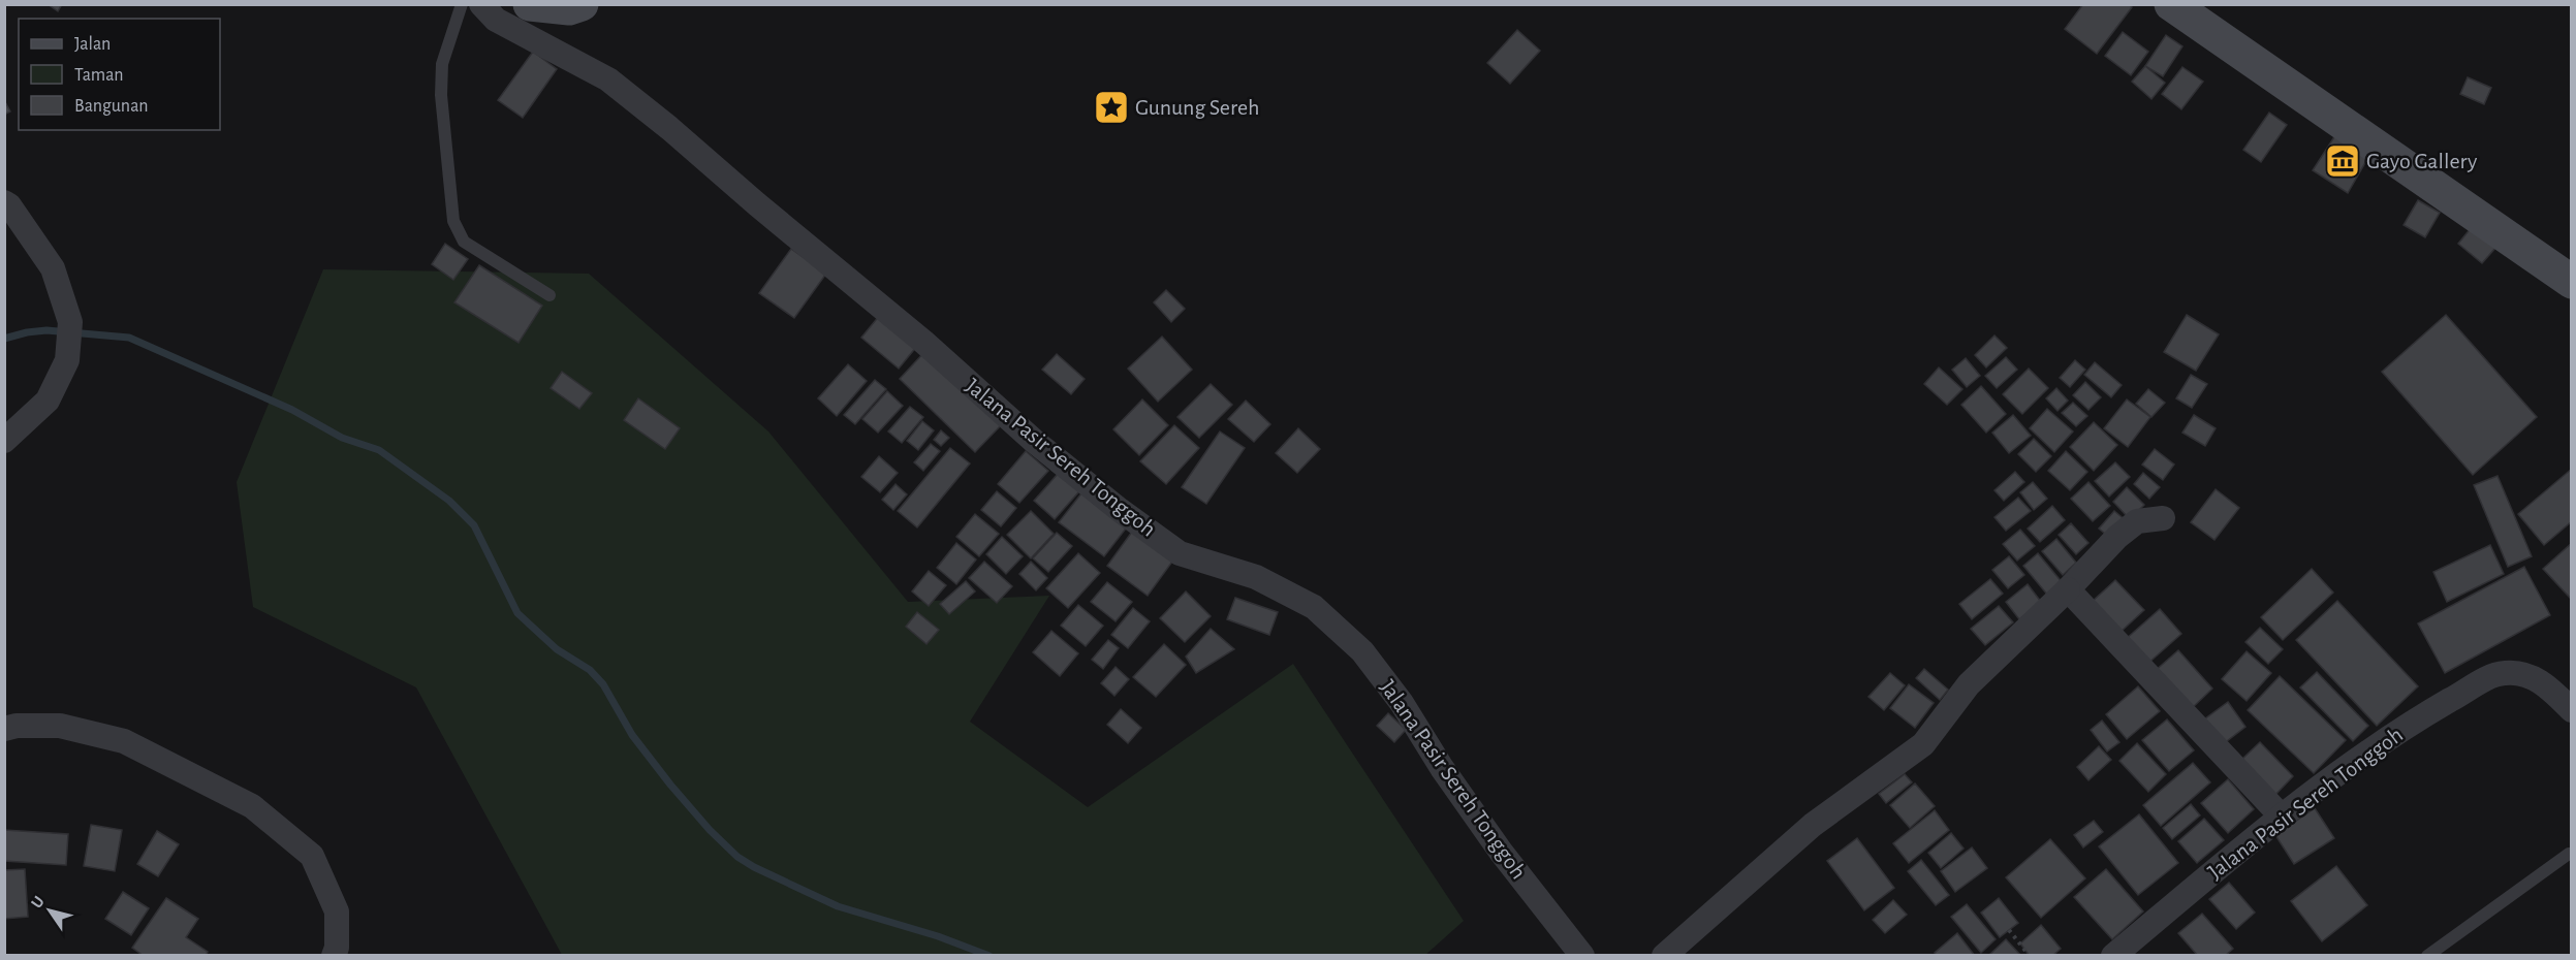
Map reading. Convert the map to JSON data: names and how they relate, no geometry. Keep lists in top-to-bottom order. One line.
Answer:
{"streets":{"street":["Jalana Pasir Sereh Tonggoh"]},"places":{"place":["Gunung Sereh"],"museum":["Gayo Gallery"]},"legend":["Jalan","Taman","Bangunan"],"north":"top left"}
